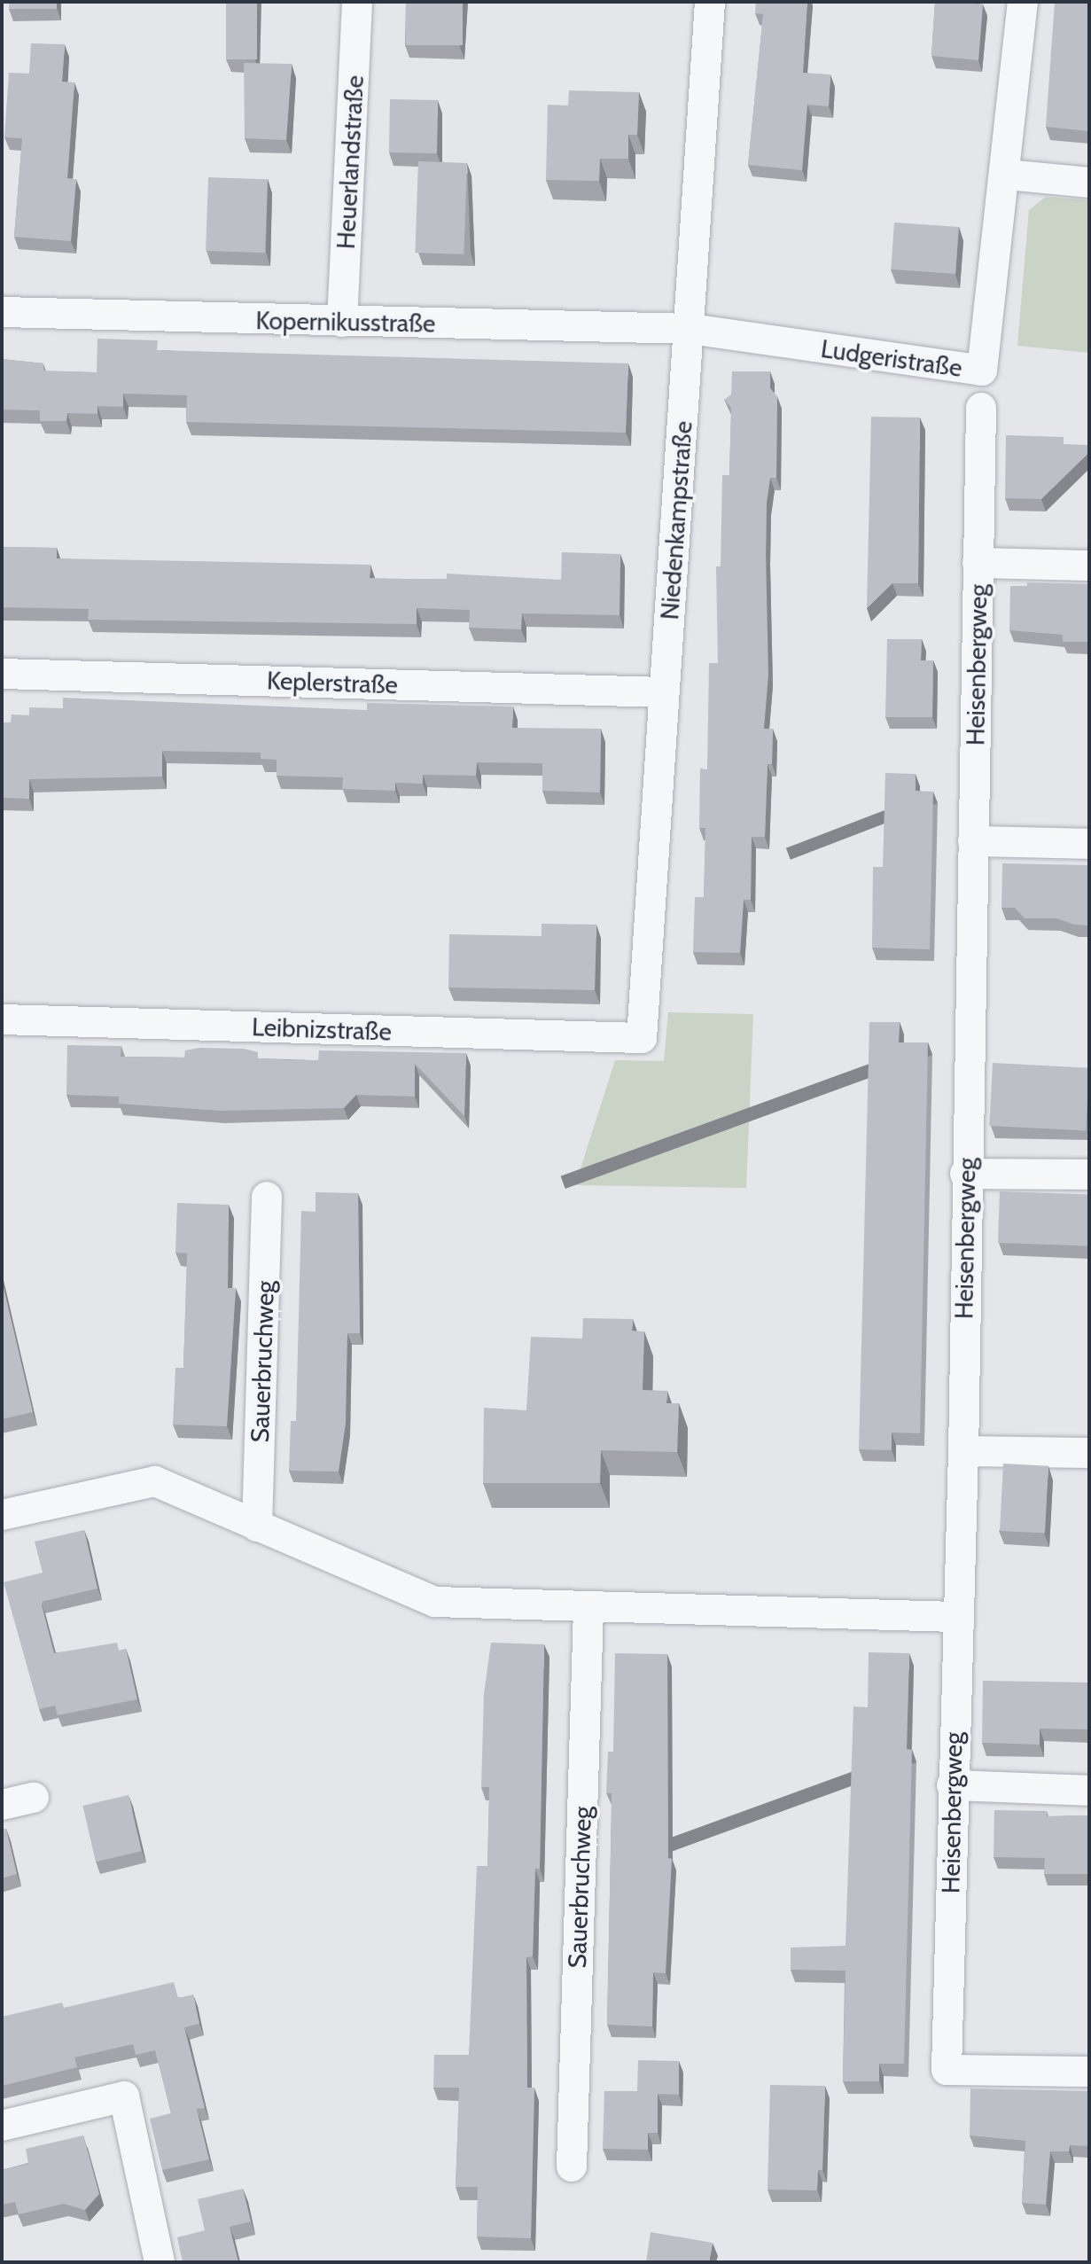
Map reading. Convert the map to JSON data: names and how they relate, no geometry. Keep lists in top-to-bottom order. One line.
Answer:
{"streets":{"street":["Heuerlandstraße","Kopernikusstraße","Ludgeristraße","Niedenkampstraße","Heisenbergweg","Keplerstraße","Leibnizstraße","Sauerbruchweg"]},"crossings":[["Heuerlandstraße","Kopernikusstraße"],["Kopernikusstraße","Ludgeristraße"],["Kopernikusstraße","Niedenkampstraße"],["Ludgeristraße","Niedenkampstraße"],["Niedenkampstraße","Keplerstraße"],["Niedenkampstraße","Leibnizstraße"]]}
